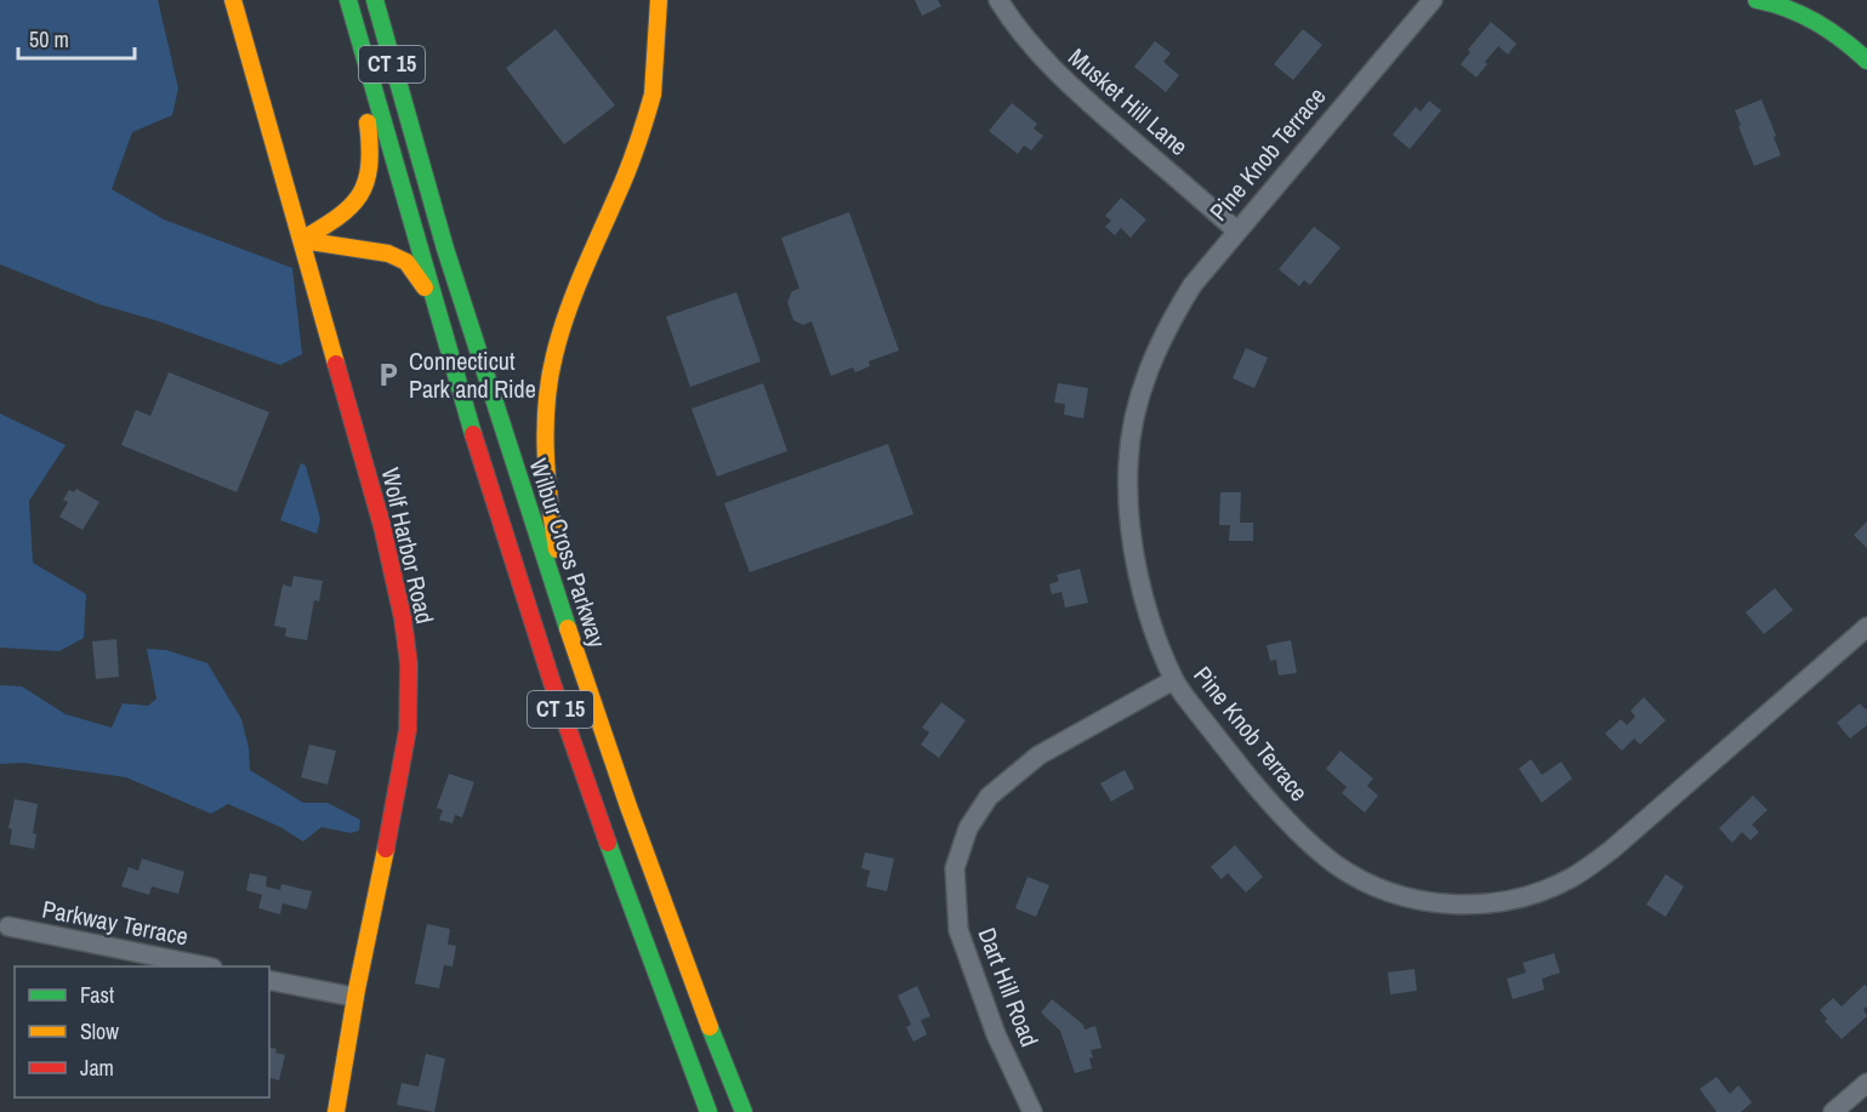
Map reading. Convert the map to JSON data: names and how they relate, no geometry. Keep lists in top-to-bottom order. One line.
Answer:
{"streets":{"main road":["CT 15","Wolf Harbor Road","Wilbur Cross Parkway"],"street":["Musket Hill Lane","Pine Knob Terrace","Parkway Terrace","Dart Hill Road"]},"crossings":[["Musket Hill Lane","Pine Knob Terrace"],["Pine Knob Terrace","Dart Hill Road"]],"places":{"parking":["Connecticut Park and Ride"]},"legend":["Fast","Slow","Jam"],"scale_bar":"50 m"}
